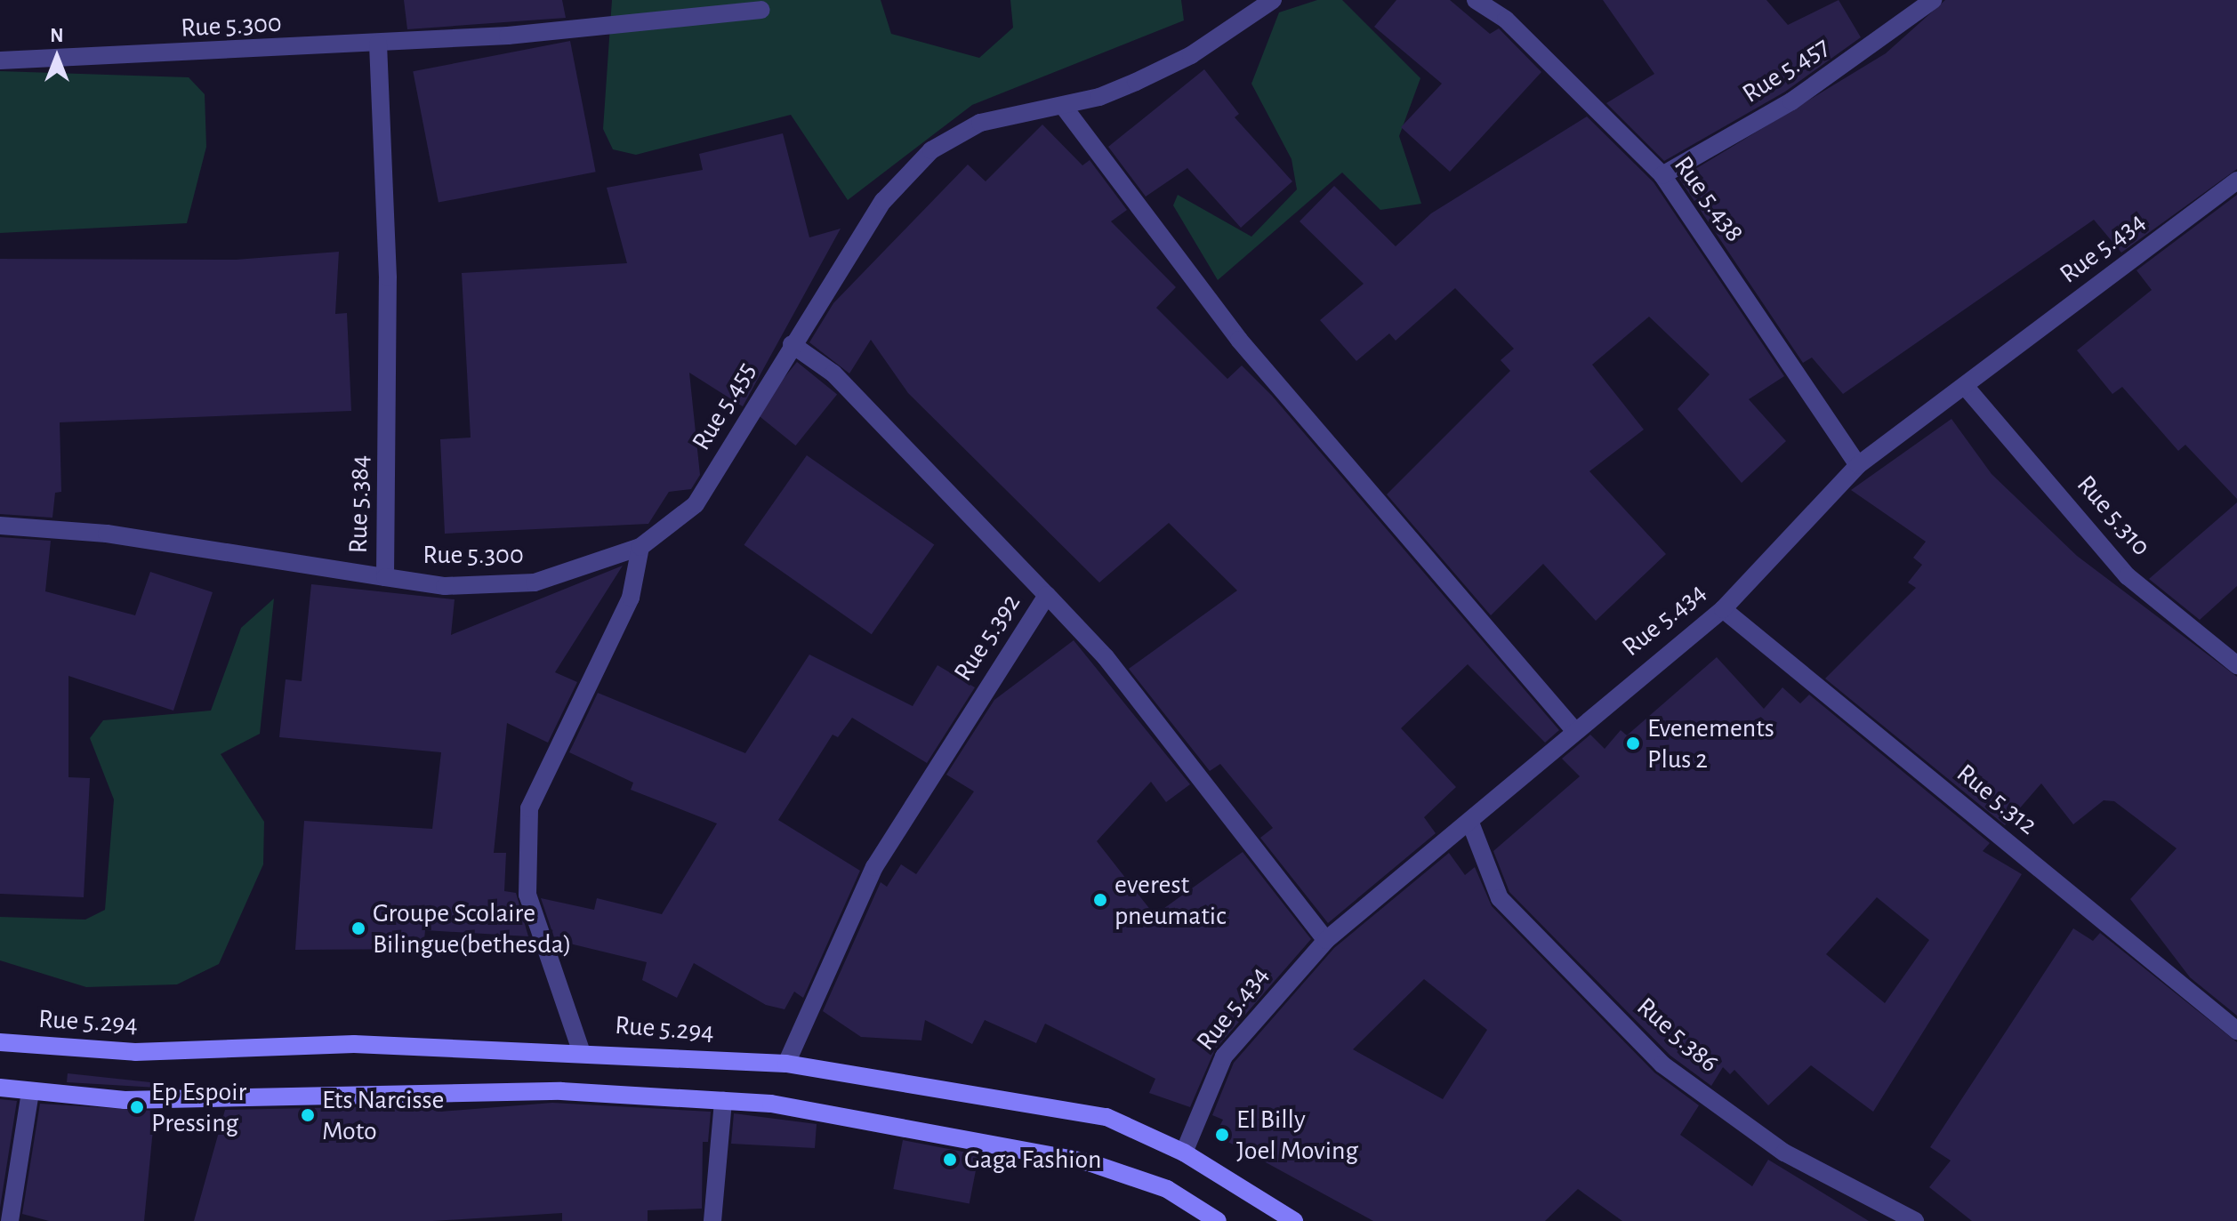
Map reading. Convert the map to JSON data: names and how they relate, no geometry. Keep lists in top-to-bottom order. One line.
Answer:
{"streets":{"main road":["Rue 5.294"],"street":["Rue 5.300","Rue 5.457","Rue 5.438","Rue 5.434","Rue 5.455","Rue 5.384","Rue 5.310","Rue 5.392","Rue 5.312","Rue 5.386"]},"crossings":[["Rue 5.300","Rue 5.455"],["Rue 5.300","Rue 5.384"],["Rue 5.457","Rue 5.438"],["Rue 5.438","Rue 5.434"],["Rue 5.434","Rue 5.310"],["Rue 5.434","Rue 5.392"],["Rue 5.434","Rue 5.312"],["Rue 5.434","Rue 5.294"],["Rue 5.434","Rue 5.386"],["Rue 5.392","Rue 5.294"]],"places":["Evenements Plus 2","everest pneumatic","Groupe Scolaire Bilingue(bethesda)","Ep Espoir Pressing","Ets Narcisse Moto","El Billy Joel Moving","Gaga Fashion"],"north":"top"}
